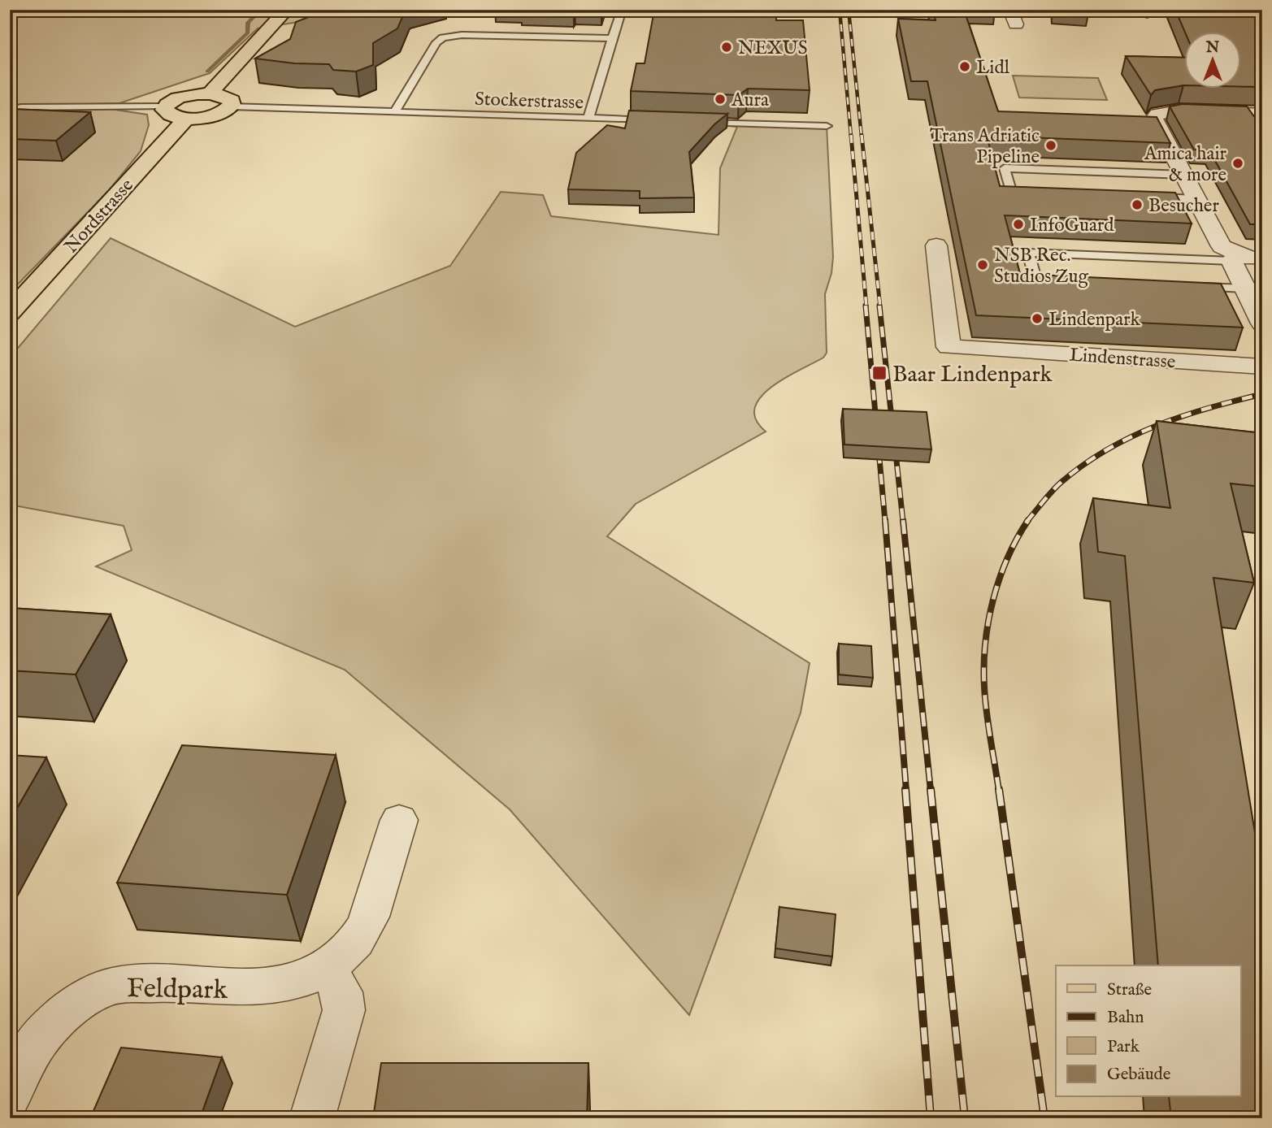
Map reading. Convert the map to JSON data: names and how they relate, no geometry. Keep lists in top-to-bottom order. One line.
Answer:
{"streets":{"main road":["Nordstrasse"],"street":["Lindenstrasse","Feldpark"],"lane":["Stockerstrasse"]},"places":{"other":["NEXUS","Lidl","Aura","Trans Adriatic Pipeline","Amica hair & more","Besucher","InfoGuard","NSB Rec. Studios Zug","Lindenpark"],"transit":["Baar Lindenpark"]},"legend":["Straße","Bahn","Park","Gebäude"],"north":"top"}
